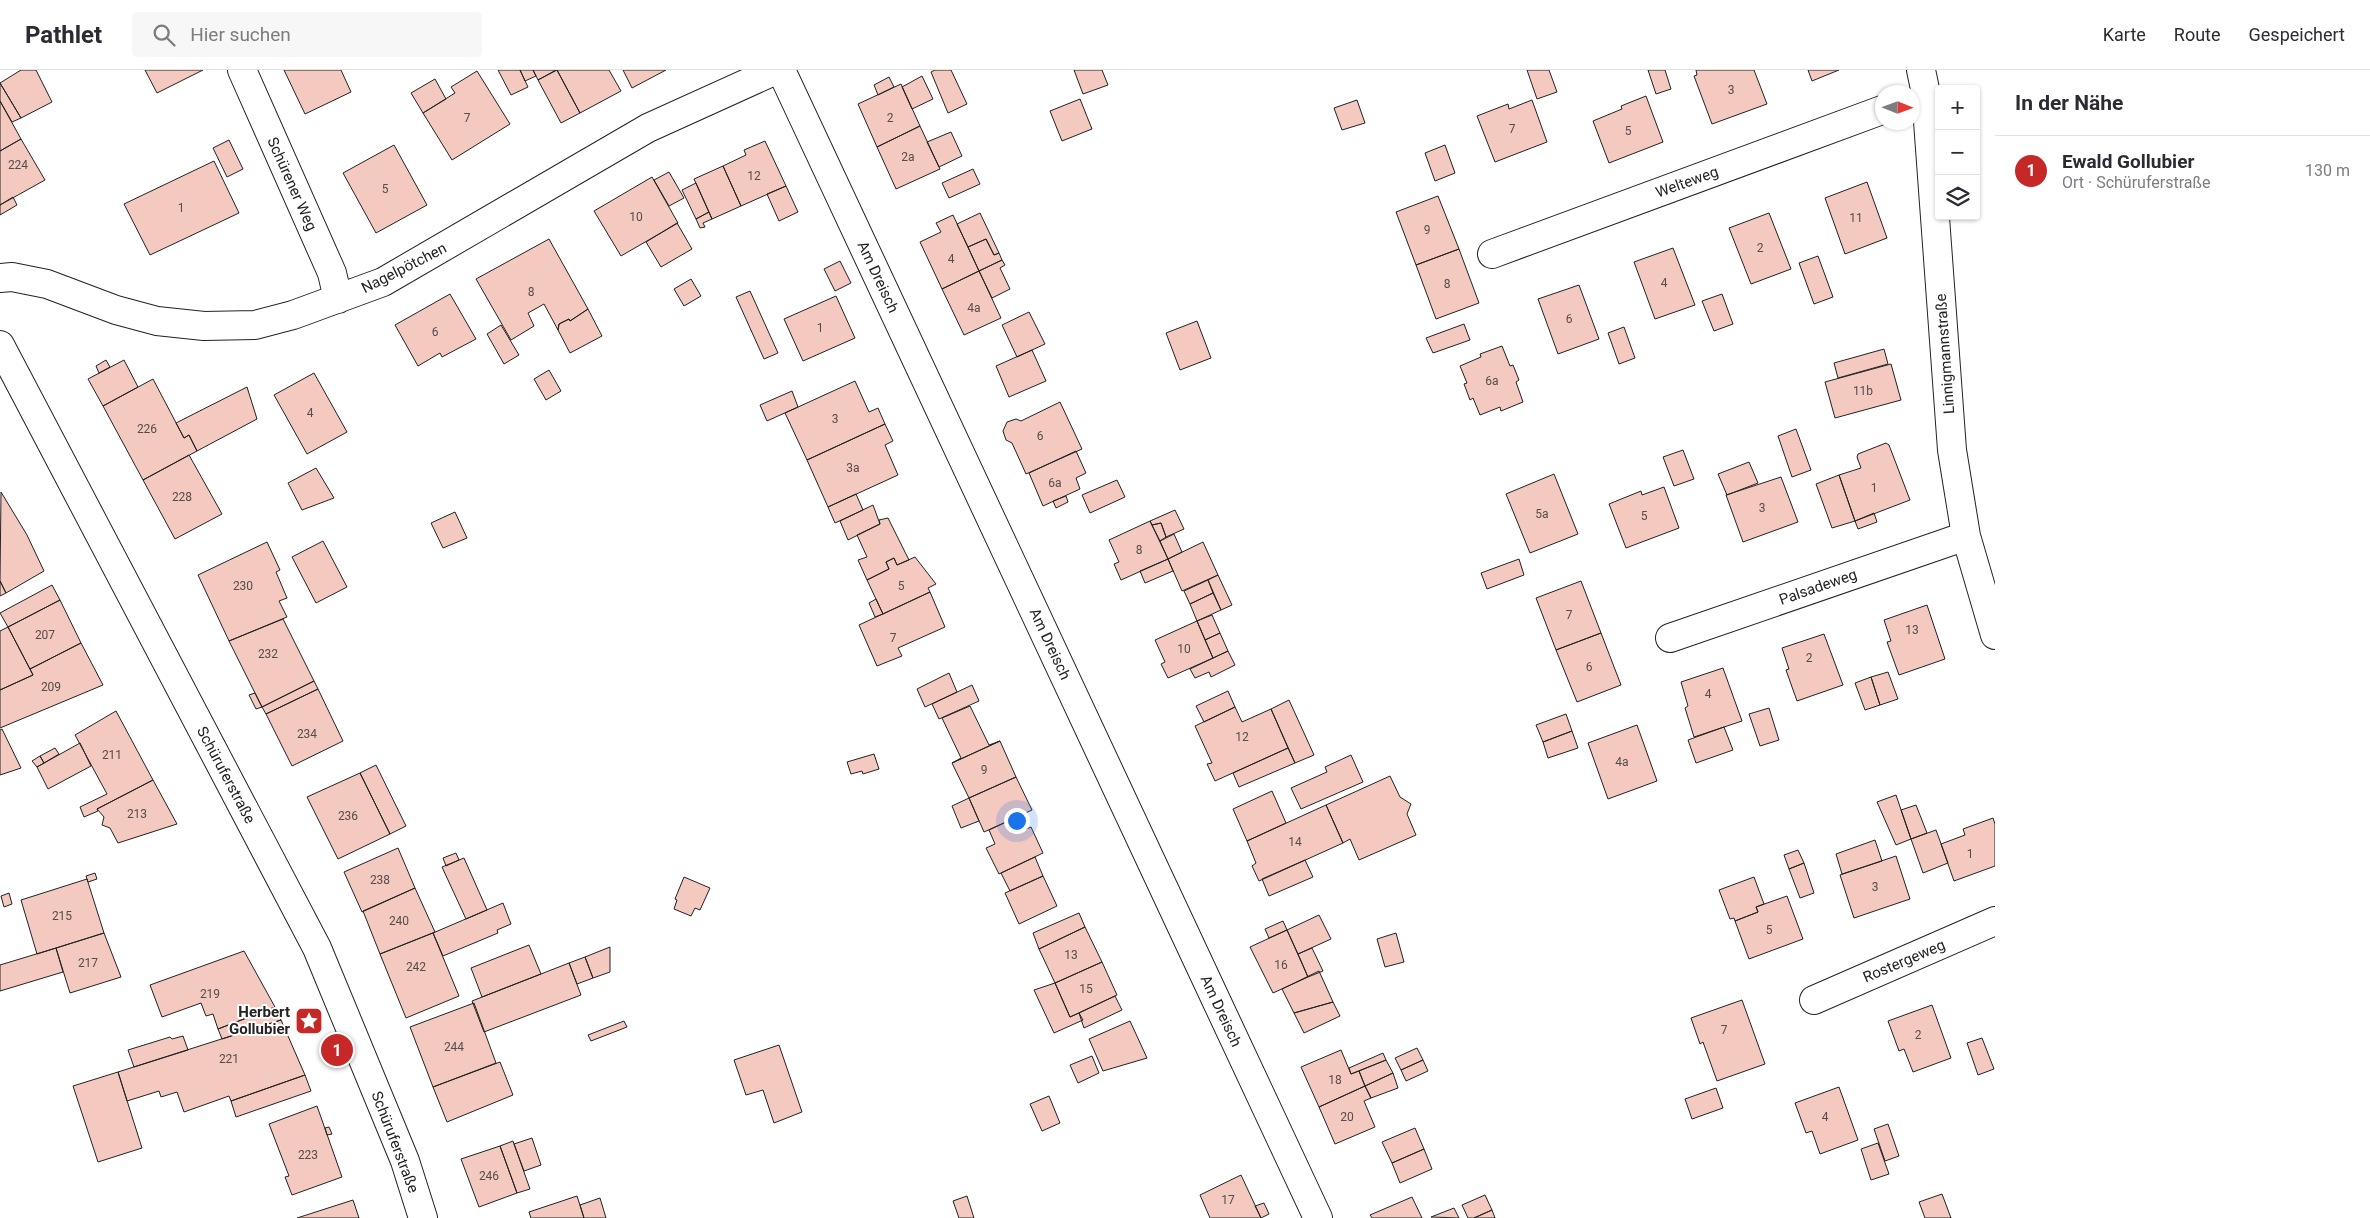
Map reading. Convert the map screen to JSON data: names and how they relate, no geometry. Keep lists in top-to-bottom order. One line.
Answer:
{"streets":{"street":["Welteweg","Schürener Weg","Nagelpötchen","Am Dreisch","Linnigmannstraße","Palsadeweg","Schüruferstraße","Rostergeweg"]},"crossings":[["Schürener Weg","Nagelpötchen"],["Linnigmannstraße","Palsadeweg"]],"places":{"place":["Herbert Gollubier"]},"house_numbers":["3","7","2","7","5","2a","224","12","5","1","10","11","9","2","4","4","8","8","4a","6","1","6","6a","11b","4","3","226","6","3a","6a","1","228","3","5a","5","8","230","5","7","13","207","7","10","232","2","6","209","4","234","12","211","4a","9","213","236","14","1","238","3","215","240","5","13","217","16","242","15","219","7","2","244","221","18","20","4","223","246","17"],"north":"right","page":{"header":"Pathlet","search":"Hier suchen","nav":["Karte","Route","Gespeichert"],"heading":"In der Nähe","map_buttons":["+","−"],"list":[{"mark":"1","name":"Ewald Gollubier","note":"Ort · Schüruferstraße","value":"130 m"}],"pins":"1"}}
